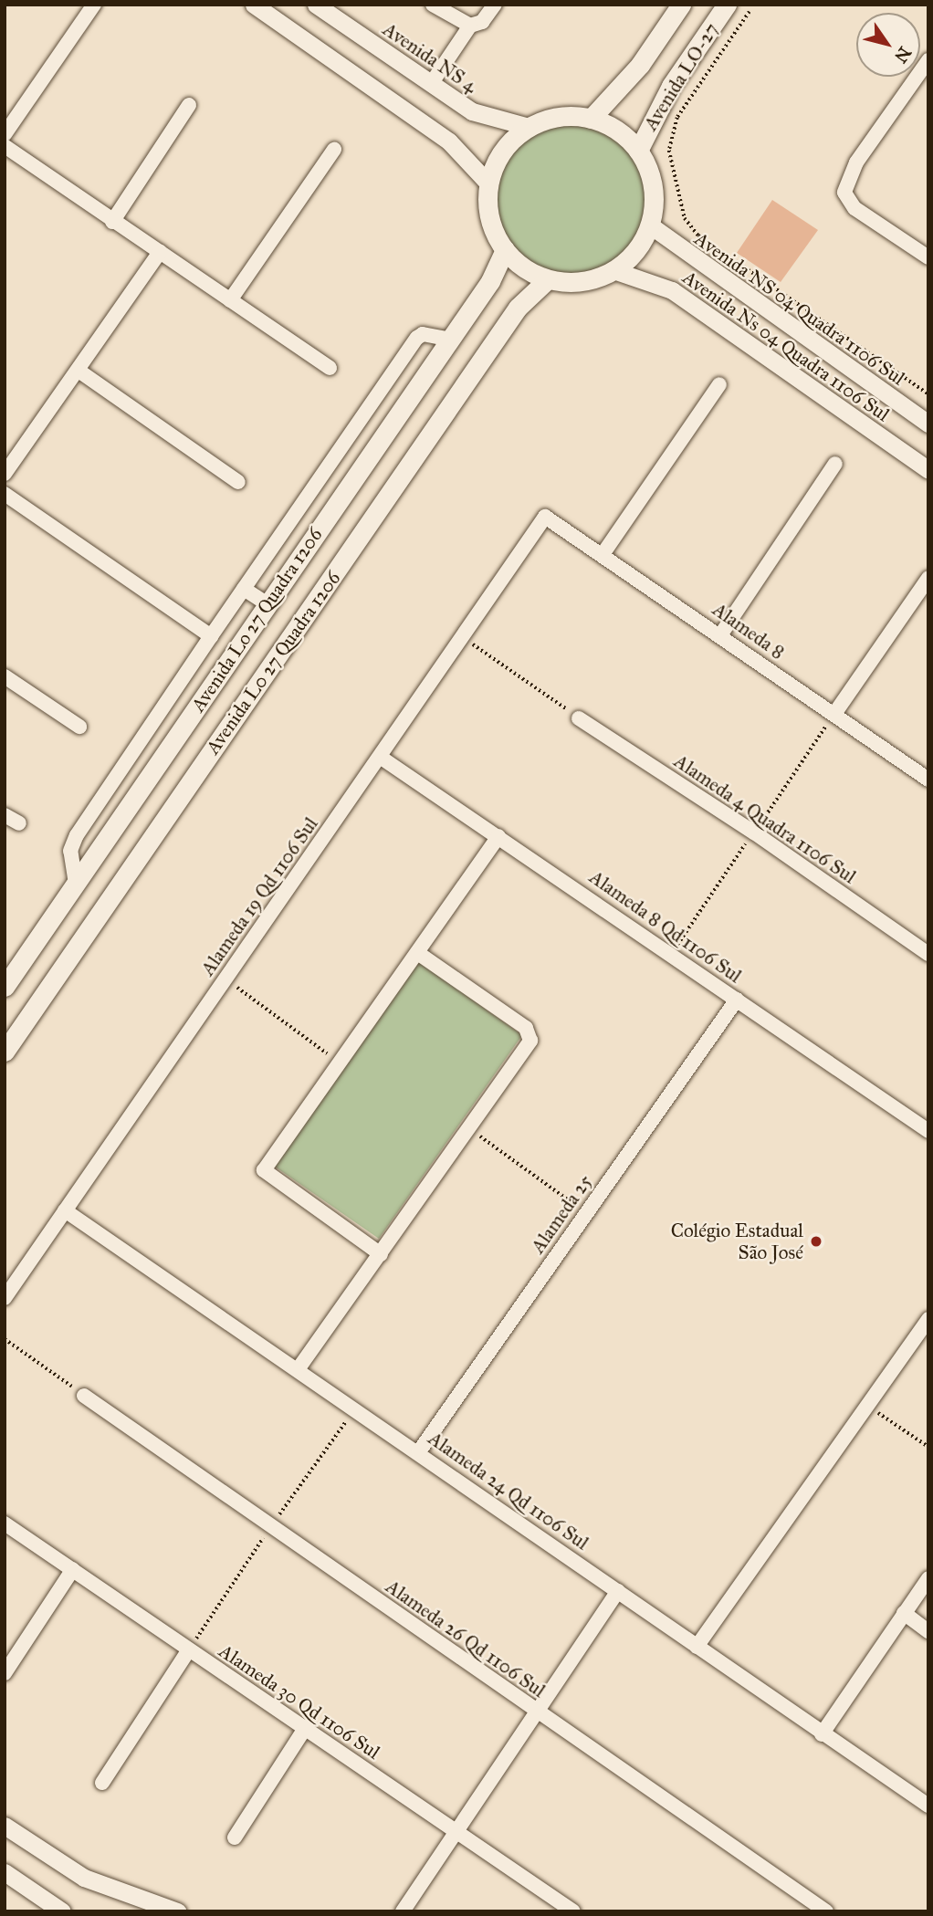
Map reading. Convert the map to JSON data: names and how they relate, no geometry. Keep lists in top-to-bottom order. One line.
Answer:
{"streets":{"main road":["Avenida LO-27","Avenida Lo 27 Quadra 1206","Avenida L0 27 Quadra 1206"],"street":["Avenida NS 4","Avenida NS 04 Quadra 1106 Sul","Avenida Ns 04 Quadra 1106 Sul","Alameda 8","Alameda 4 Quadra 1106 Sul","Alameda 19 Qd 1106 Sul","Alameda 8 Qd 1106 Sul","Alameda 25","Alameda 24 Qd 1106 Sul","Alameda 26 Qd 1106 Sul","Alameda 30 Qd 1106 Sul"]},"crossings":[["Avenida NS 4","Avenida LO-27"],["Avenida NS 4","Avenida NS 04 Quadra 1106 Sul"],["Avenida NS 4","Avenida Ns 04 Quadra 1106 Sul"],["Avenida NS 4","Avenida Lo 27 Quadra 1206"],["Avenida NS 4","Avenida L0 27 Quadra 1206"],["Avenida LO-27","Avenida NS 04 Quadra 1106 Sul"],["Avenida LO-27","Avenida Ns 04 Quadra 1106 Sul"],["Avenida LO-27","Avenida Lo 27 Quadra 1206"],["Avenida LO-27","Avenida L0 27 Quadra 1206"],["Avenida NS 04 Quadra 1106 Sul","Avenida Ns 04 Quadra 1106 Sul"],["Avenida NS 04 Quadra 1106 Sul","Avenida Lo 27 Quadra 1206"],["Avenida NS 04 Quadra 1106 Sul","Avenida L0 27 Quadra 1206"],["Avenida Ns 04 Quadra 1106 Sul","Avenida Lo 27 Quadra 1206"],["Avenida Ns 04 Quadra 1106 Sul","Avenida L0 27 Quadra 1206"],["Avenida Lo 27 Quadra 1206","Avenida L0 27 Quadra 1206"],["Alameda 8","Alameda 19 Qd 1106 Sul"],["Alameda 19 Qd 1106 Sul","Alameda 8 Qd 1106 Sul"],["Alameda 19 Qd 1106 Sul","Alameda 24 Qd 1106 Sul"],["Alameda 8 Qd 1106 Sul","Alameda 25"],["Alameda 25","Alameda 24 Qd 1106 Sul"]],"places":["Colégio Estadual São José"],"north":"bottom right"}
